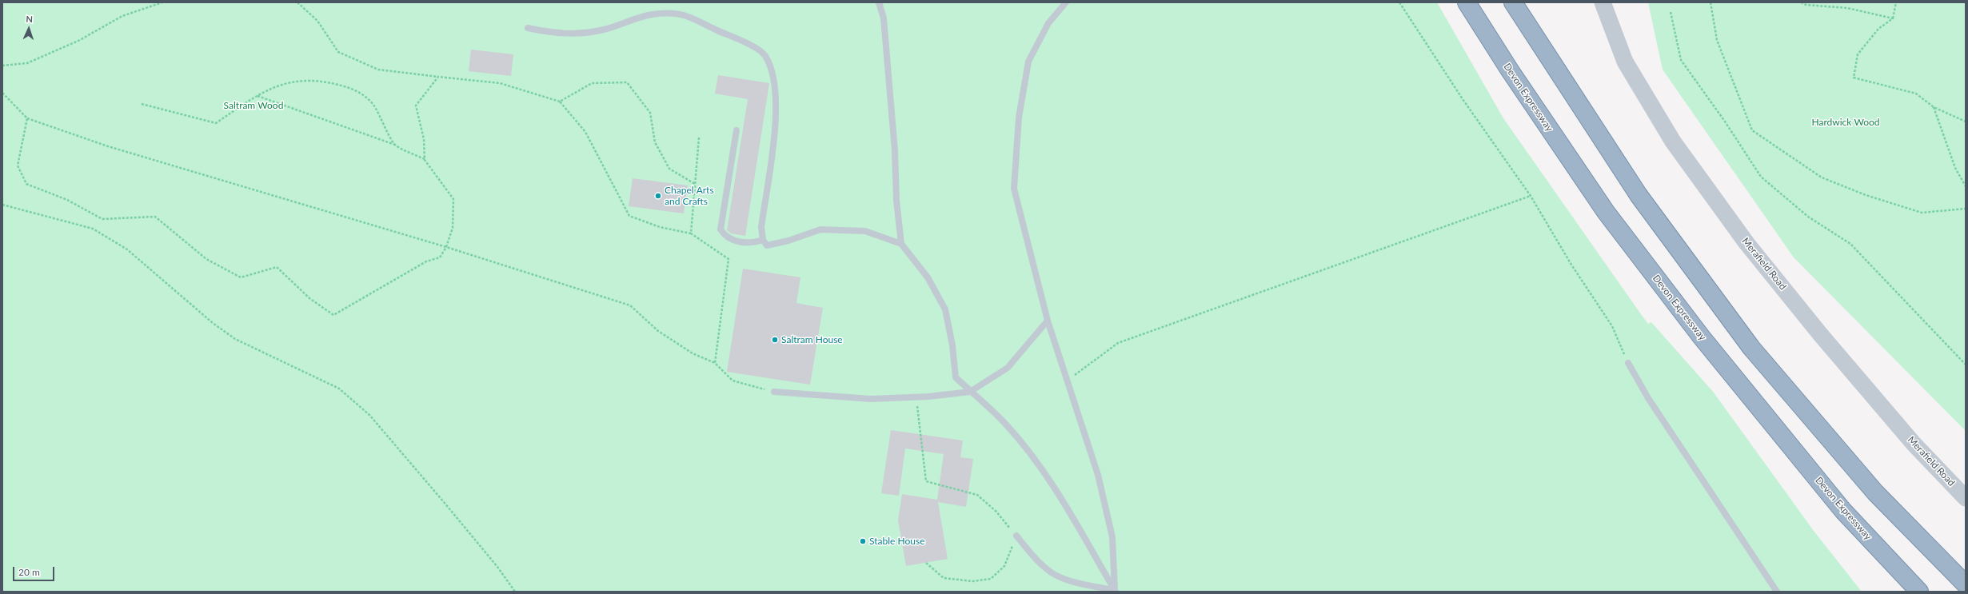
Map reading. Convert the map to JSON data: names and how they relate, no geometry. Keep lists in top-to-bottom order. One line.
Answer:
{"streets":{"highway":["Devon Expressway"],"street":["Merafield Road"]},"parks":["Saltram Wood","Hardwick Wood"],"places":["Chapel Arts and Crafts","Saltram House","Stable House"],"scale_bar":"20 m","north":"top"}
